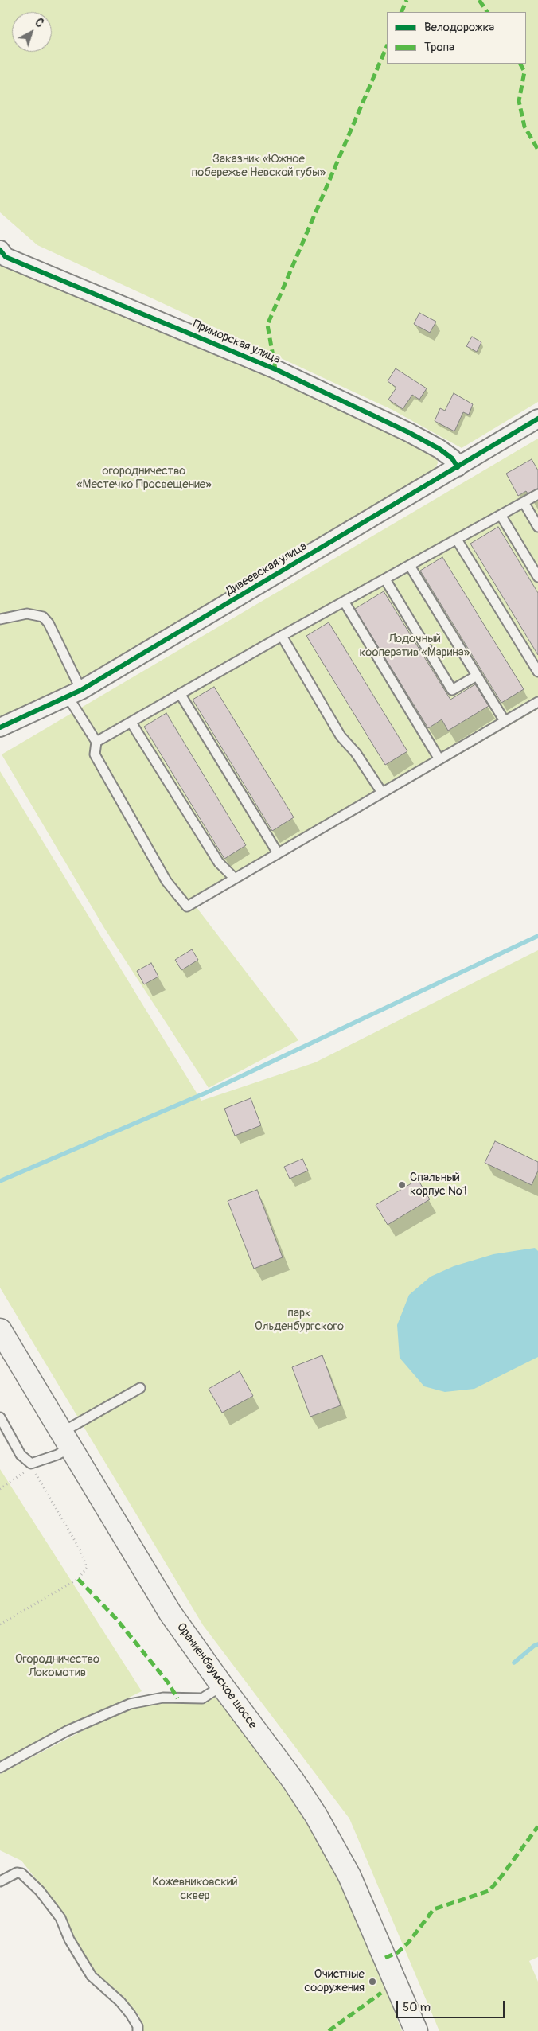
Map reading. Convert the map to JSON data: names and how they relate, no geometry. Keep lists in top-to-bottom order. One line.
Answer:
{"streets":{"main road":["Ораниенбаумское шоссе"],"street":["Приморская улица","Дивеевская улица"]},"crossings":[["Приморская улица","Дивеевская улица"]],"parks":["Заказник «Южное побережье Невской губы»","огородничество «Местечко Просвещение»","Лодочный кооператив «Марина»","парк Ольденбургского","Огородничество Локомотив","Кожевниковский сквер"],"places":["Спальный корпус №1","Очистные сооружения"],"legend":["Велодорожка","Тропа"],"scale_bar":"50 m","north":"top right"}
